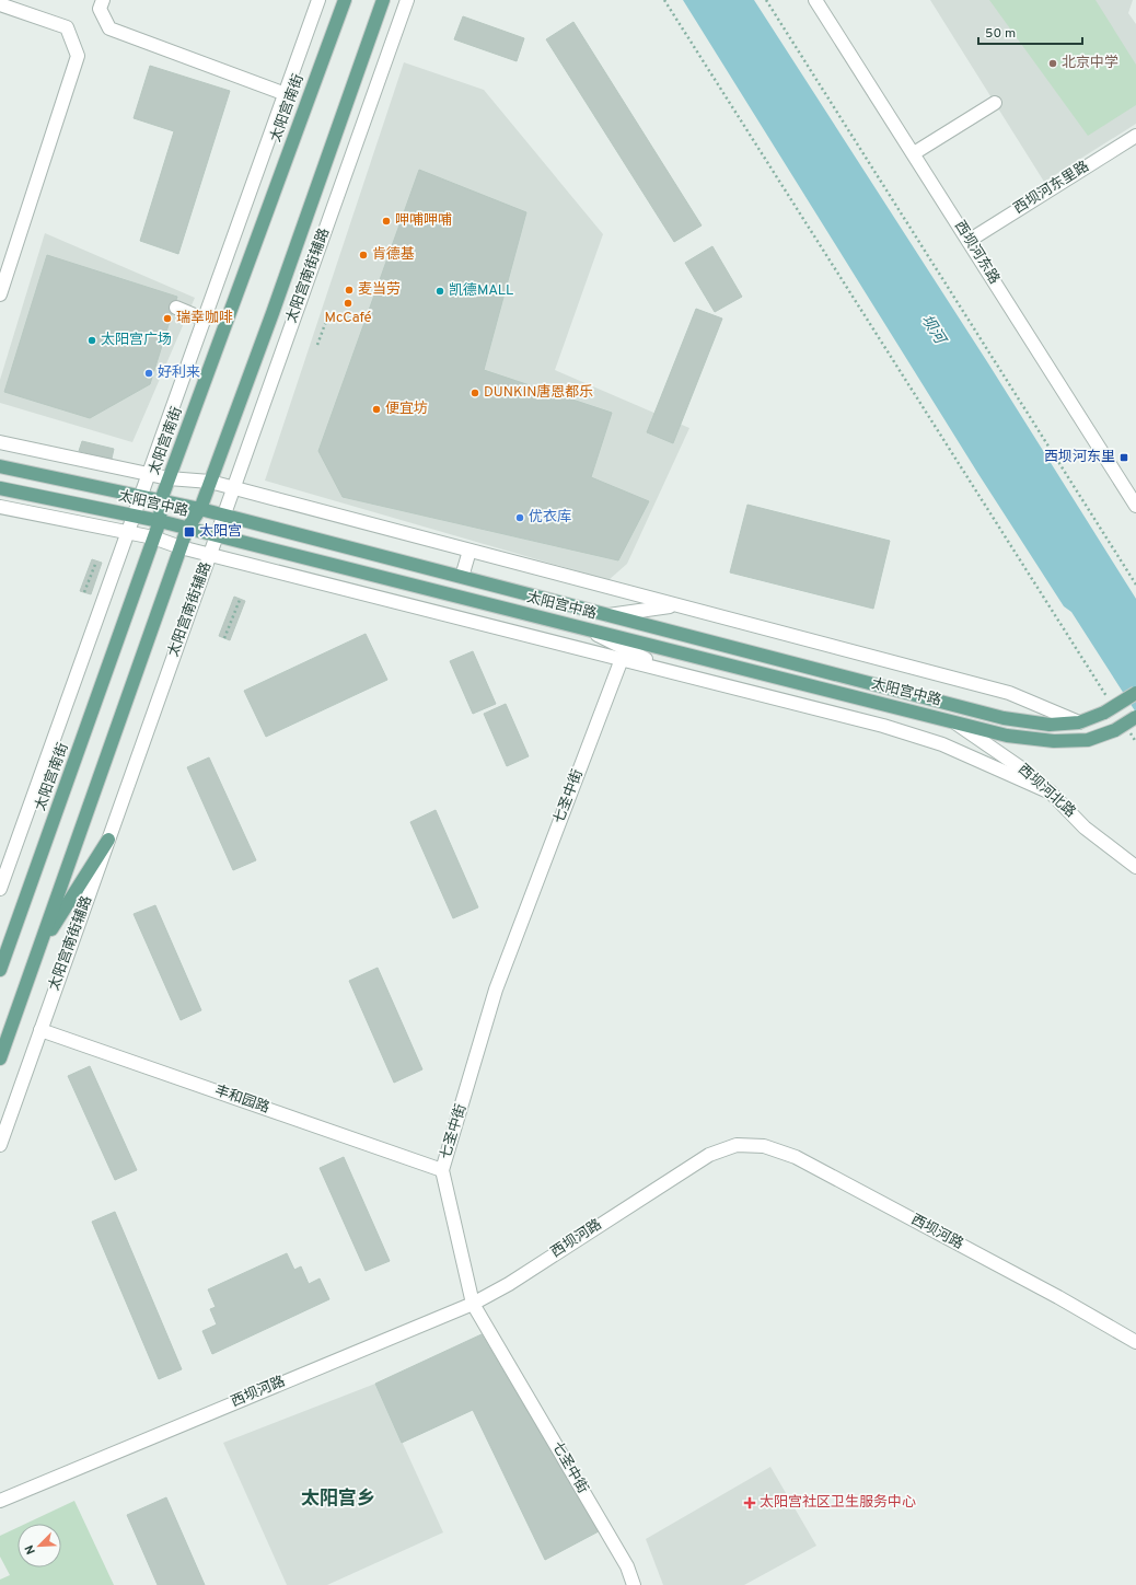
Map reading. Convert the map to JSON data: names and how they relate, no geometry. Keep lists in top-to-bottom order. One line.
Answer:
{"streets":{"main road":["太阳宫南街","太阳宫中路"],"street":["西坝河东里路","西坝河东路","太阳宫南街辅路","西坝河北路","七圣中街","丰和园路","西坝河路"]},"crossings":[["太阳宫南街","太阳宫中路"],["西坝河东里路","西坝河东路"],["太阳宫南街辅路","太阳宫中路"],["太阳宫南街辅路","丰和园路"],["太阳宫中路","西坝河北路"],["七圣中街","丰和园路"],["七圣中街","西坝河路"]],"districts":["太阳宫乡"],"water":["坝河"],"places":{"other":["北京中学","呷哺呷哺","肯德基","麦当劳","凯德MALL","McCafé","瑞幸咖啡","太阳宫广场","好利来","DUNKIN唐恩都乐","便宜坊","优衣库"],"transit":["西坝河东里","太阳宫"],"health":["太阳宫社区卫生服务中心"]},"scale_bar":"50 m","north":"bottom left"}
